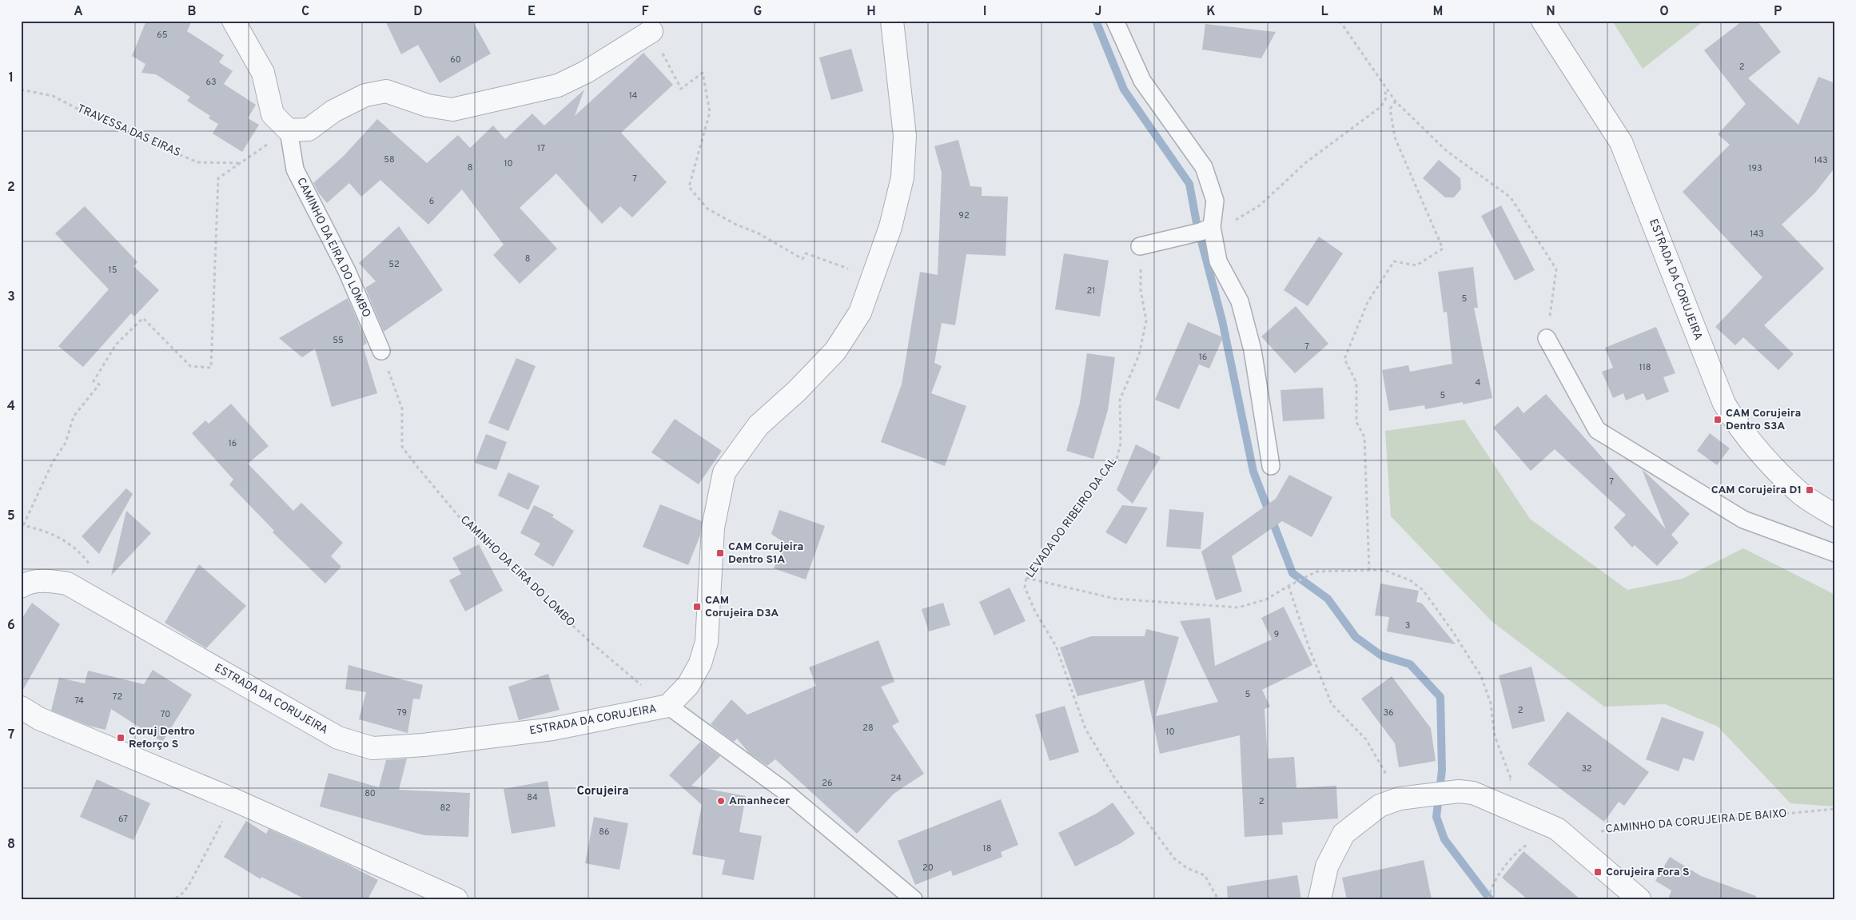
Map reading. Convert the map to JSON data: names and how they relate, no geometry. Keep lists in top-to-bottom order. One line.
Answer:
{"streets":{"street":["ESTRADA DA CORUJEIRA"],"lane":["CAMINHO DA EIRA DO LOMBO"],"path":["TRAVESSA DAS EIRAS","LEVADA DO RIBEIRO DA CAL","CAMINHO DA CORUJEIRA DE BAIXO"]},"crossings":[["CAMINHO DA EIRA DO LOMBO","ESTRADA DA CORUJEIRA"]],"districts":["Corujeira"],"places":{"transit":["CAM Corujeira Dentro S3A","CAM Corujeira D1","CAM Corujeira Dentro S1A","CAM Corujeira D3A","Coruj Dentro Reforço S","Corujeira Fora S"],"other":["Amanhecer"]},"house_numbers":["65","60","2","63","14","17","58","143","10","8","193","7","6","92","143","8","52","15","21","5","55","7","16","118","4","5","16","7","3","9","5","72","74","2","79","36","70","28","10","32","24","26","80","84","2","82","67","86","18","20"],"grid":{"columns":["A","B","C","D","E","F","G","H","I","J","K","L","M","N","O","P"],"rows":["1","2","3","4","5","6","7","8"]}}
